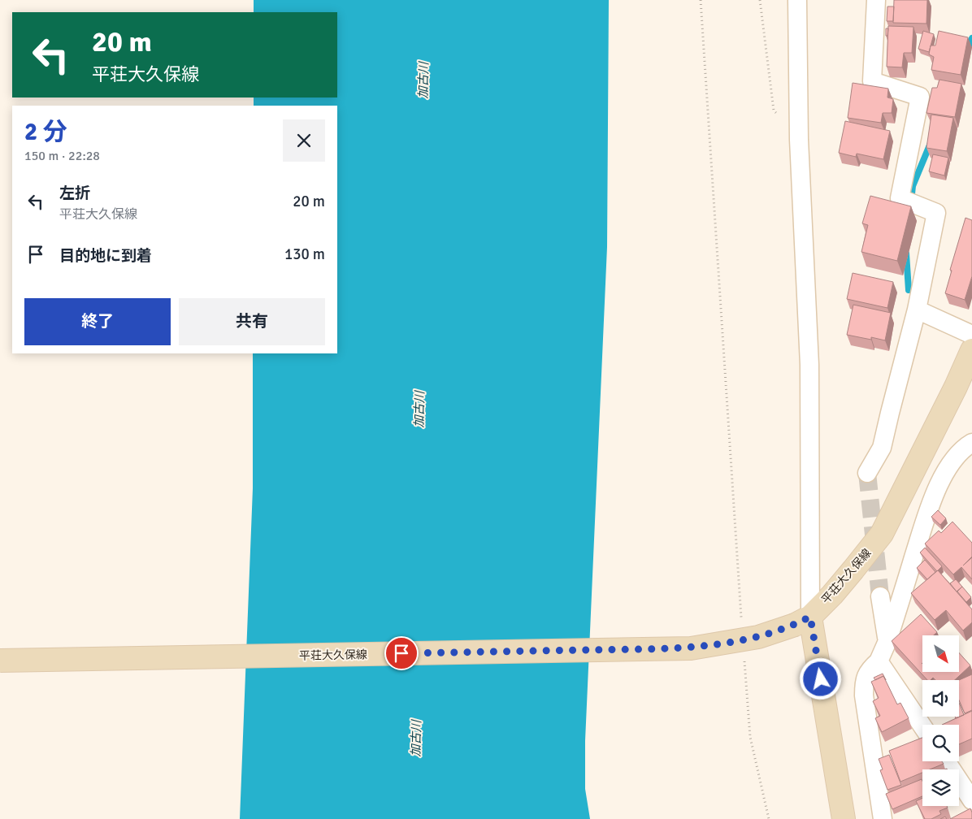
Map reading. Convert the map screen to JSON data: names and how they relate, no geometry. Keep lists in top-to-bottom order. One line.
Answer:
{"streets":{"main road":["平荘大久保線"]},"water":["加古川"],"north":"bottom right","page":{"turn":["20 m","平荘大久保線"],"heading":["2 分","150 m · 22:28"],"list":[{"name":"左折","note":"平荘大久保線","value":"20 m"},{"name":"目的地に到着","value":"130 m"}],"buttons":["終了","共有"]}}
